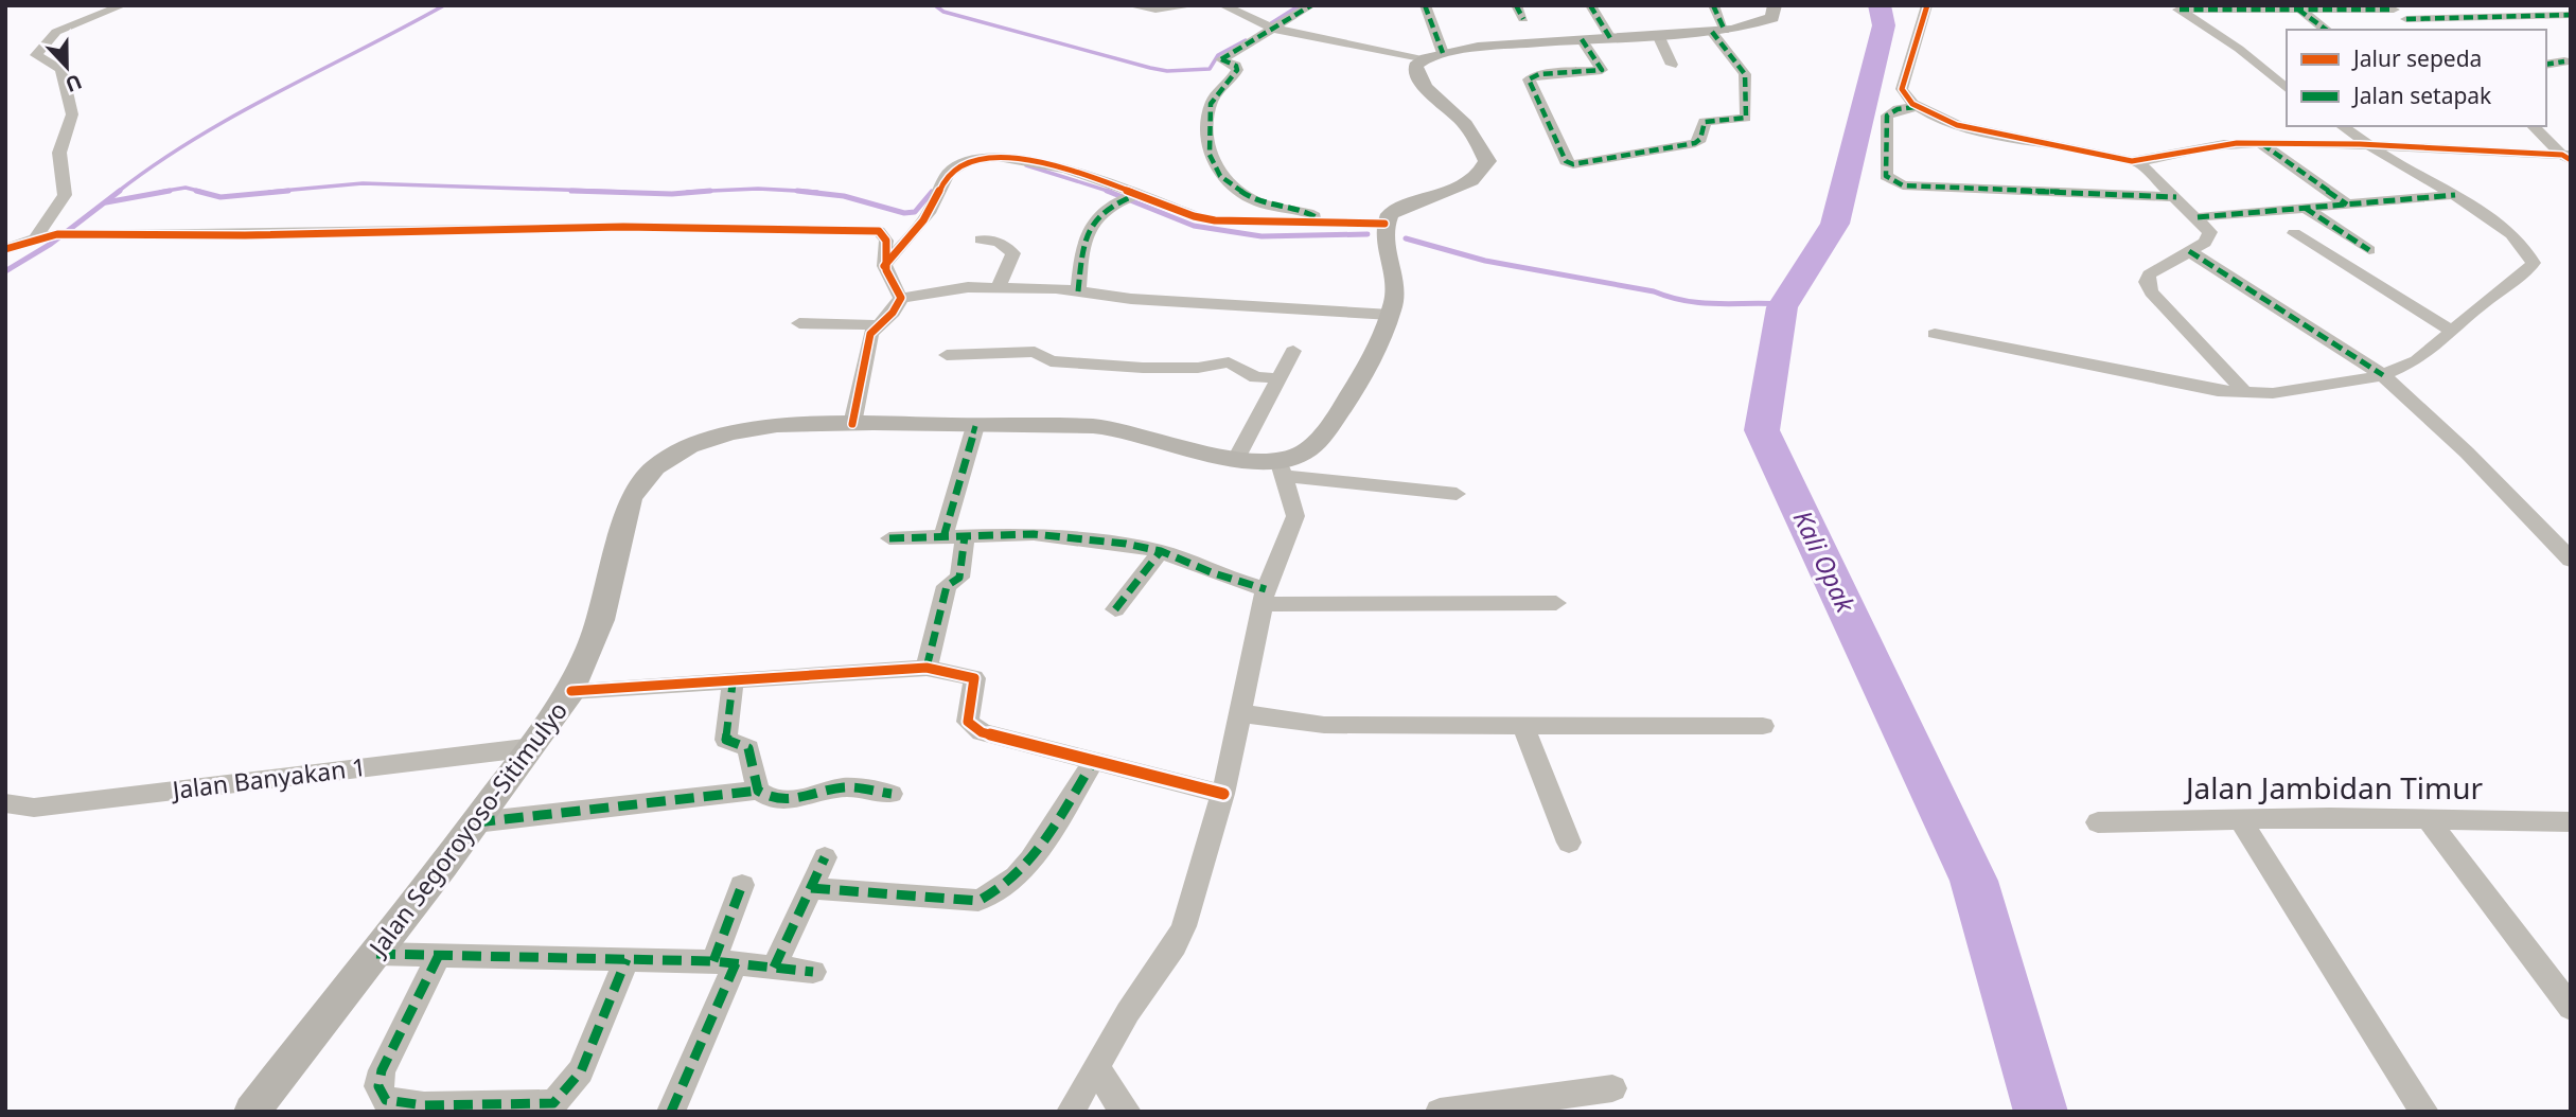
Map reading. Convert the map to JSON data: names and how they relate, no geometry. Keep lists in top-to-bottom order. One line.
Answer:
{"streets":{"main road":["Jalan Segoroyoso-Sitimulyo"],"street":["Jalan Banyakan 1","Jalan Jambidan Timur"]},"crossings":[["Jalan Banyakan 1","Jalan Segoroyoso-Sitimulyo"]],"water":["Kali Opak"],"legend":["Jalur sepeda","Jalan setapak"],"north":"bottom"}
